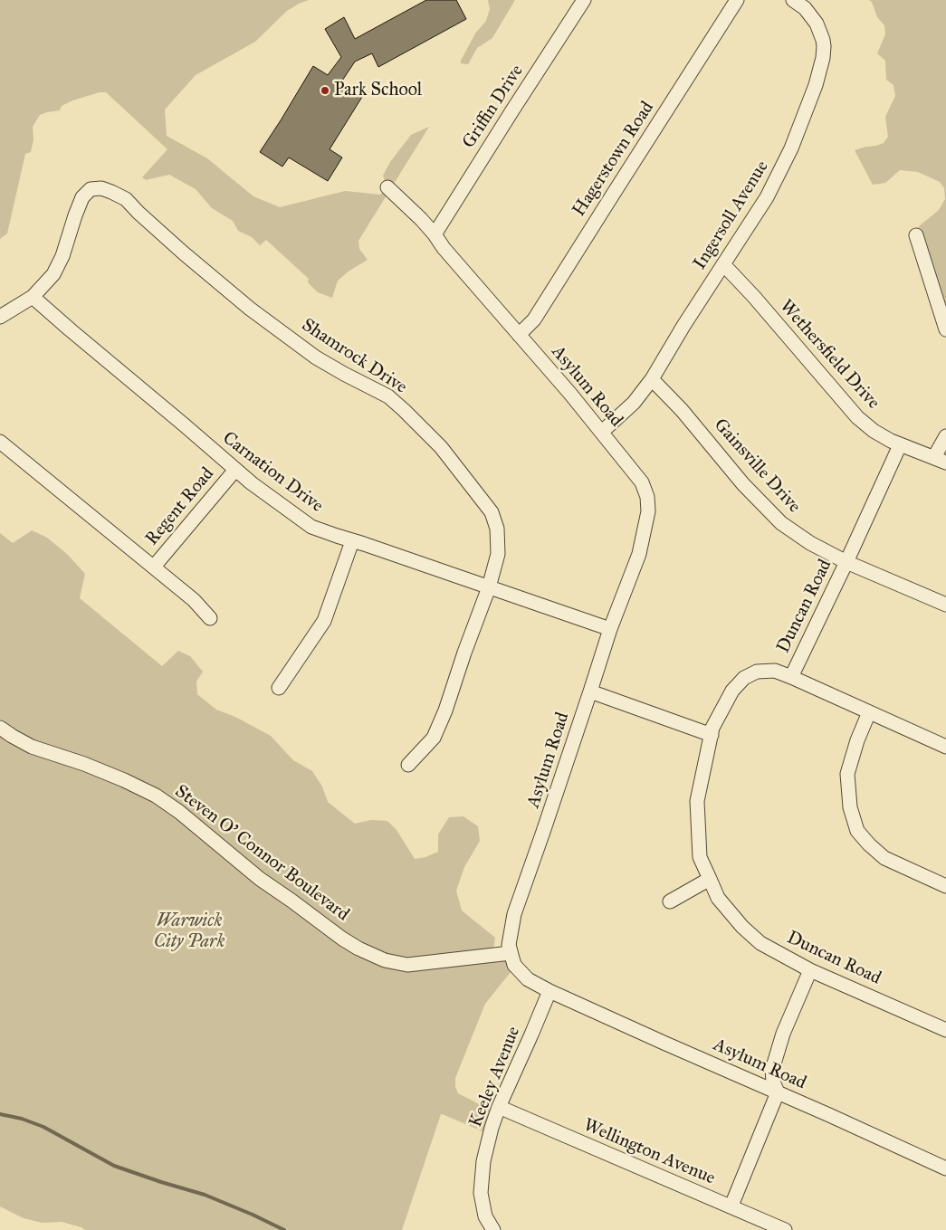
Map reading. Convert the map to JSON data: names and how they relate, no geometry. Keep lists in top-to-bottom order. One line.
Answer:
{"streets":{"street":["Griffin Drive","Hagerstown Road","Ingersoll Avenue","Wethersfield Drive","Shamrock Drive","Asylum Road","Gainsville Drive","Carnation Drive","Regent Road","Duncan Road","Steven O' Connor Boulevard","Keeley Avenue","Wellington Avenue"]},"crossings":[["Griffin Drive","Asylum Road"],["Hagerstown Road","Asylum Road"],["Ingersoll Avenue","Wethersfield Drive"],["Ingersoll Avenue","Asylum Road"],["Ingersoll Avenue","Gainsville Drive"],["Wethersfield Drive","Duncan Road"],["Shamrock Drive","Carnation Drive"],["Asylum Road","Carnation Drive"],["Asylum Road","Steven O' Connor Boulevard"],["Asylum Road","Keeley Avenue"],["Gainsville Drive","Duncan Road"],["Carnation Drive","Regent Road"],["Keeley Avenue","Wellington Avenue"]],"parks":["Warwick City Park"],"places":["Park School"]}
